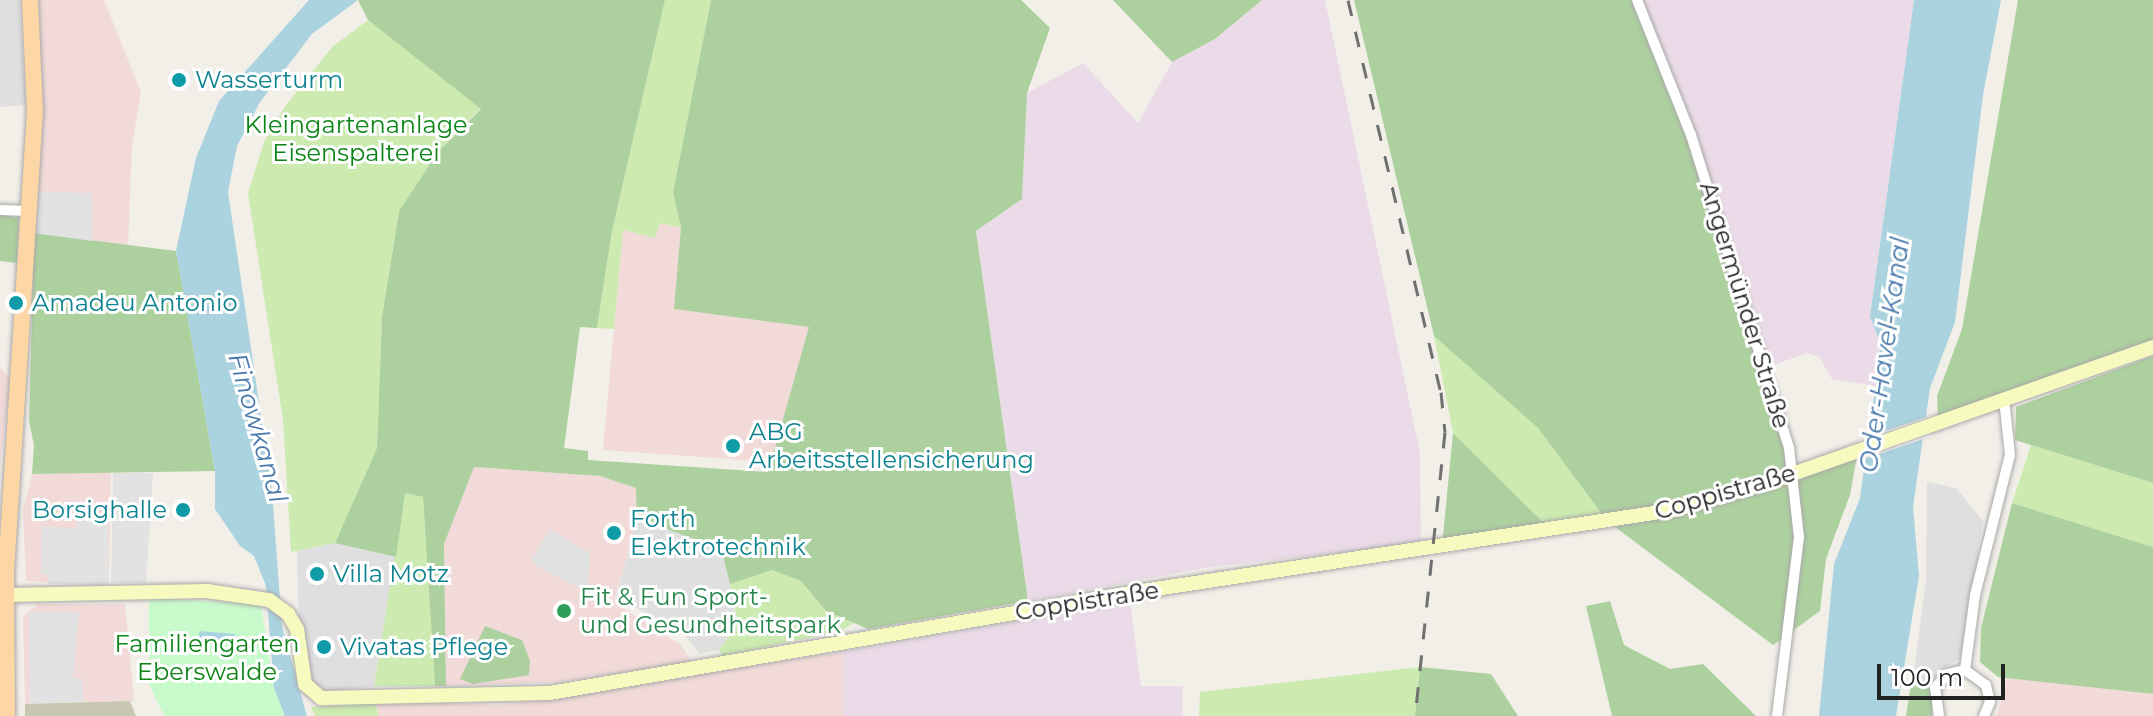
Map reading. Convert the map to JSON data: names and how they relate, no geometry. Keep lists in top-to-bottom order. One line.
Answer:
{"streets":{"main road":["Coppistraße"],"street":["Angermünder Straße"]},"crossings":[["Angermünder Straße","Coppistraße"]],"water":["Oder-Havel-Kanal","Finowkanal"],"parks":["Kleingartenanlage Eisenspalterei","Familiengarten Eberswalde"],"places":["Wasserturm","Amadeu Antonio","ABG Arbeitsstellensicherung","Borsighalle","Forth Elektrotechnik","Villa Motz","Fit & Fun Sport- und Gesundheitspark","Vivatas Pflege"],"scale_bar":"100 m"}
